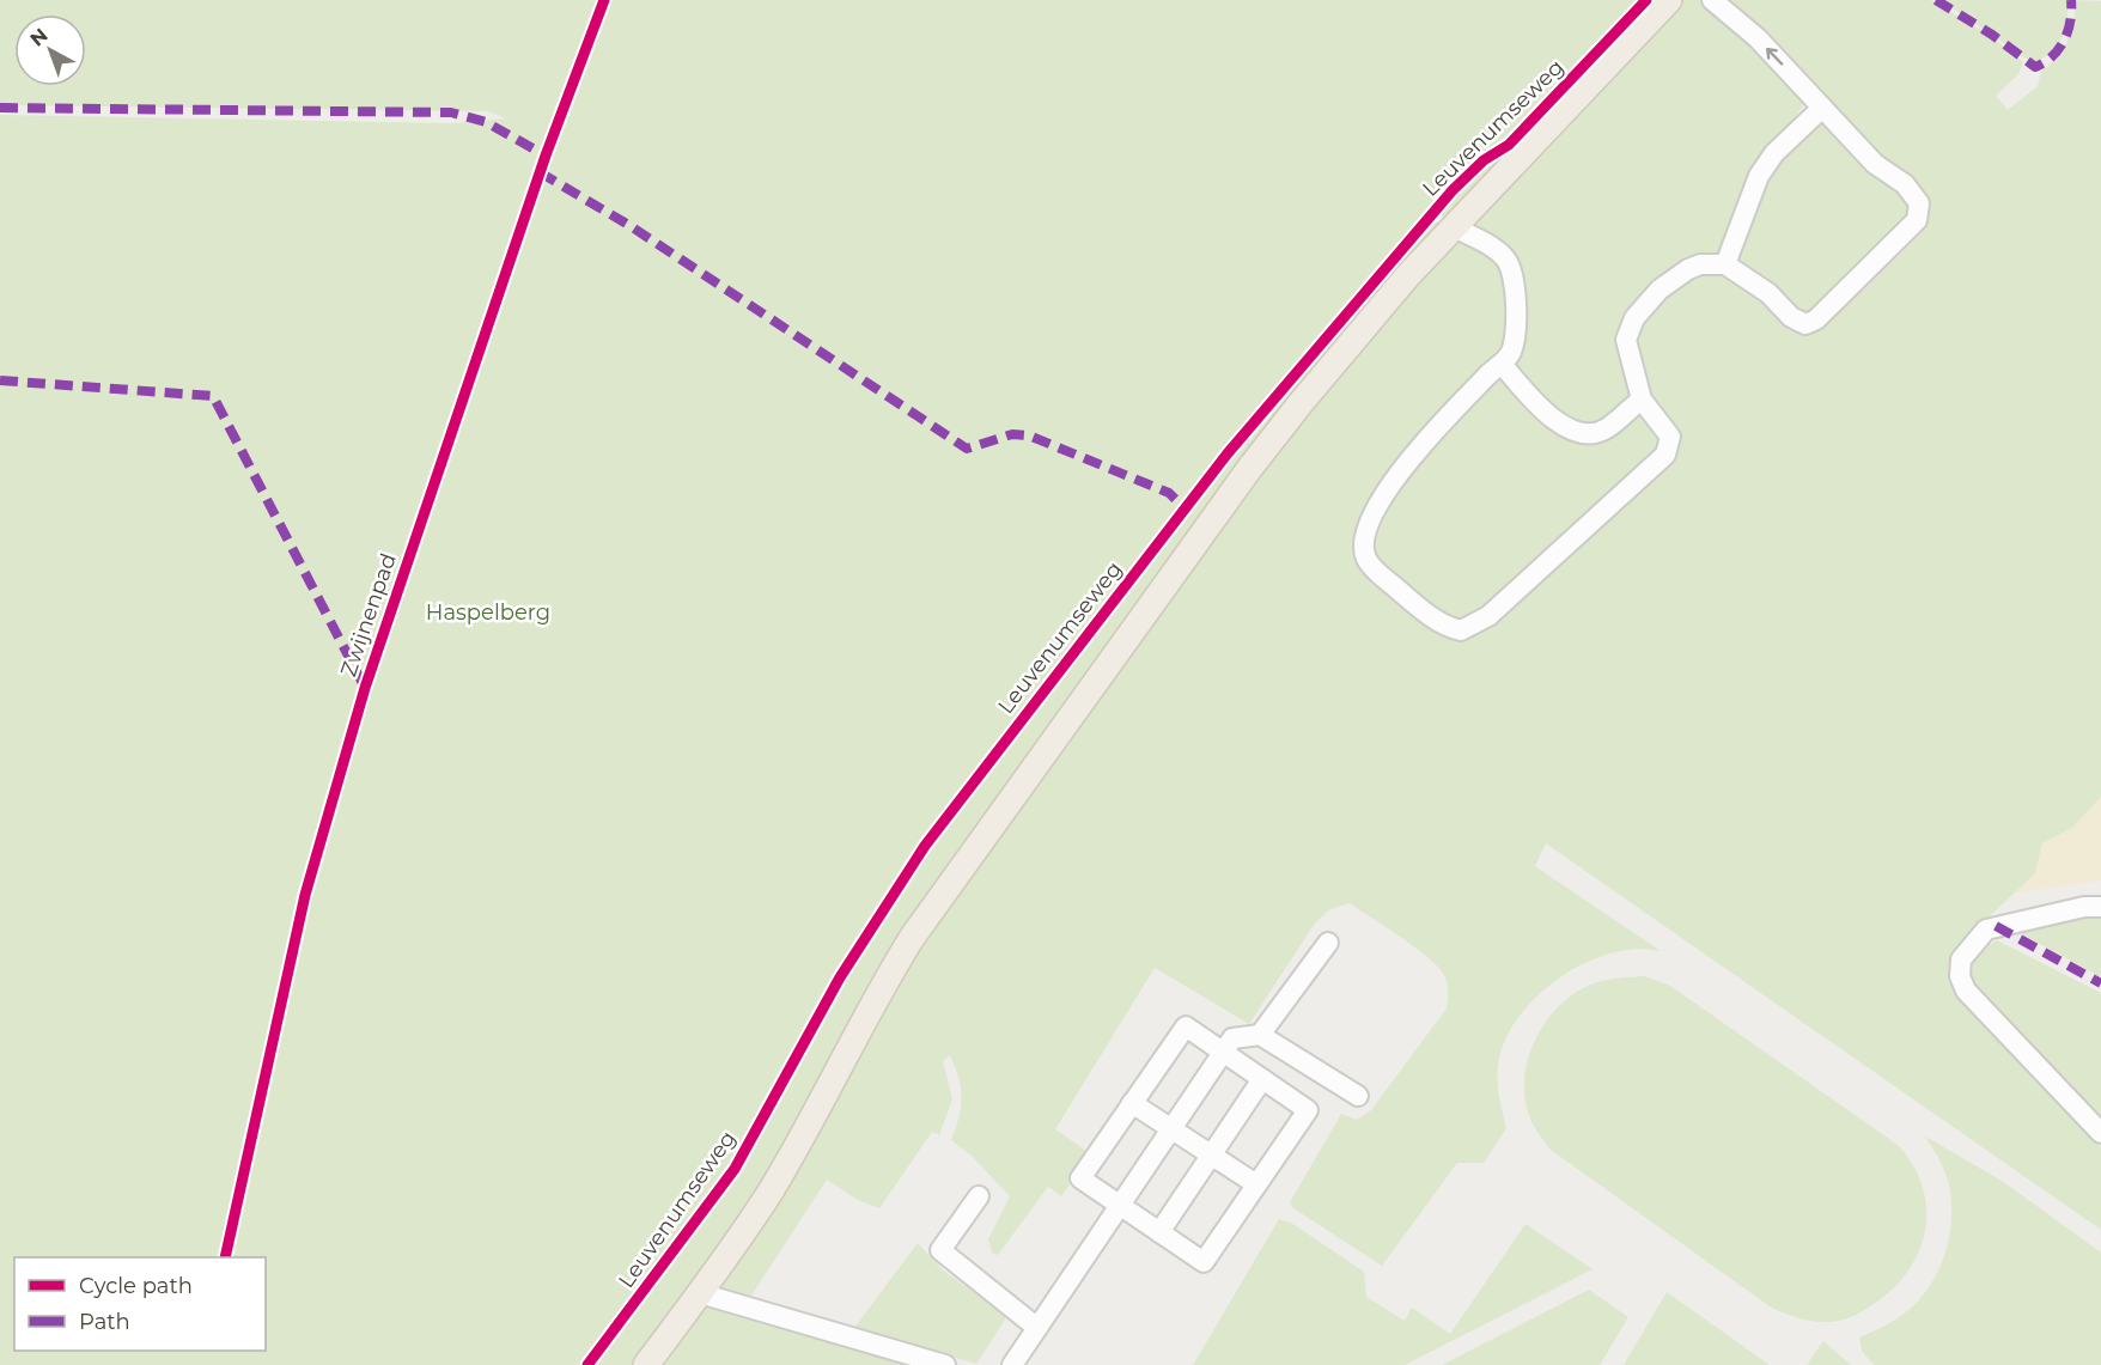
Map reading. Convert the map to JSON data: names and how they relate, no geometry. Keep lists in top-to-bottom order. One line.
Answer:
{"streets":{"main road":["Leuvenumseweg"],"cycle path":["Zwijnenpad"]},"parks":["Haspelberg"],"legend":["Cycle path","Path"],"north":"top left"}
